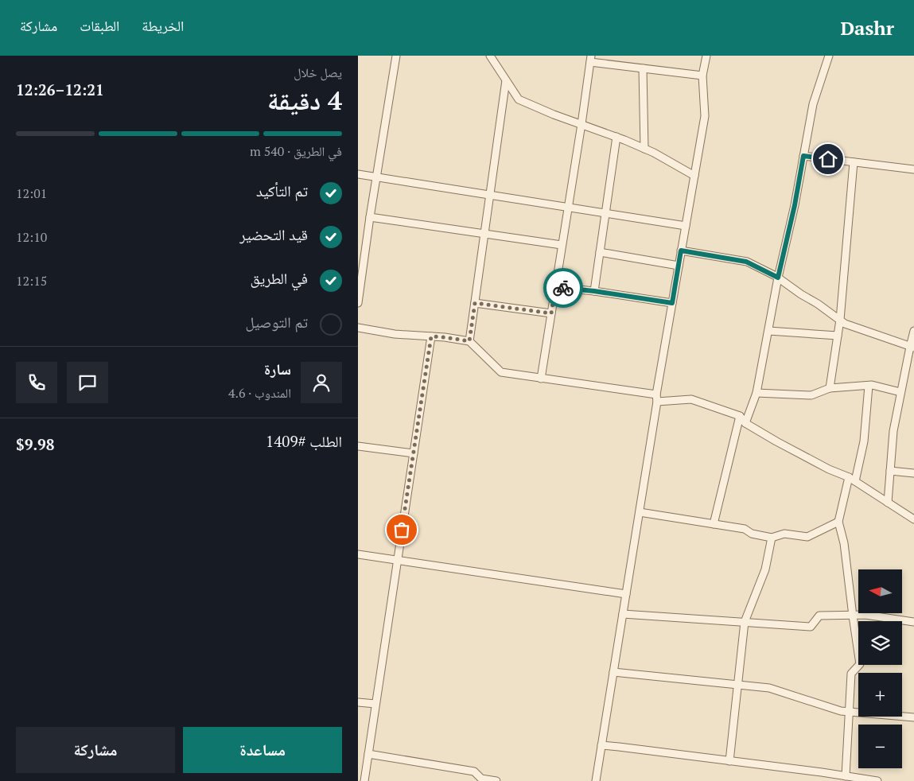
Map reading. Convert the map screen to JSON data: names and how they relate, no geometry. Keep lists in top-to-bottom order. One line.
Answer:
{"north":"left","page":{"header":"Dashr","nav":["الخريطة","الطبقات","مشاركة"],"heading":["4 دقيقة","يصل خلال","12:21–12:26"],"panel":["سارة","المندوب · 4.6","الطلب #1409","$9.98"],"bar":"في الطريق · 540 m","list":[["تم التأكيد","12:01"],["قيد التحضير","12:10"],["في الطريق","12:15"],"تم التوصيل"],"map_buttons":["+","−"],"buttons":["مساعدة","مشاركة"]}}
